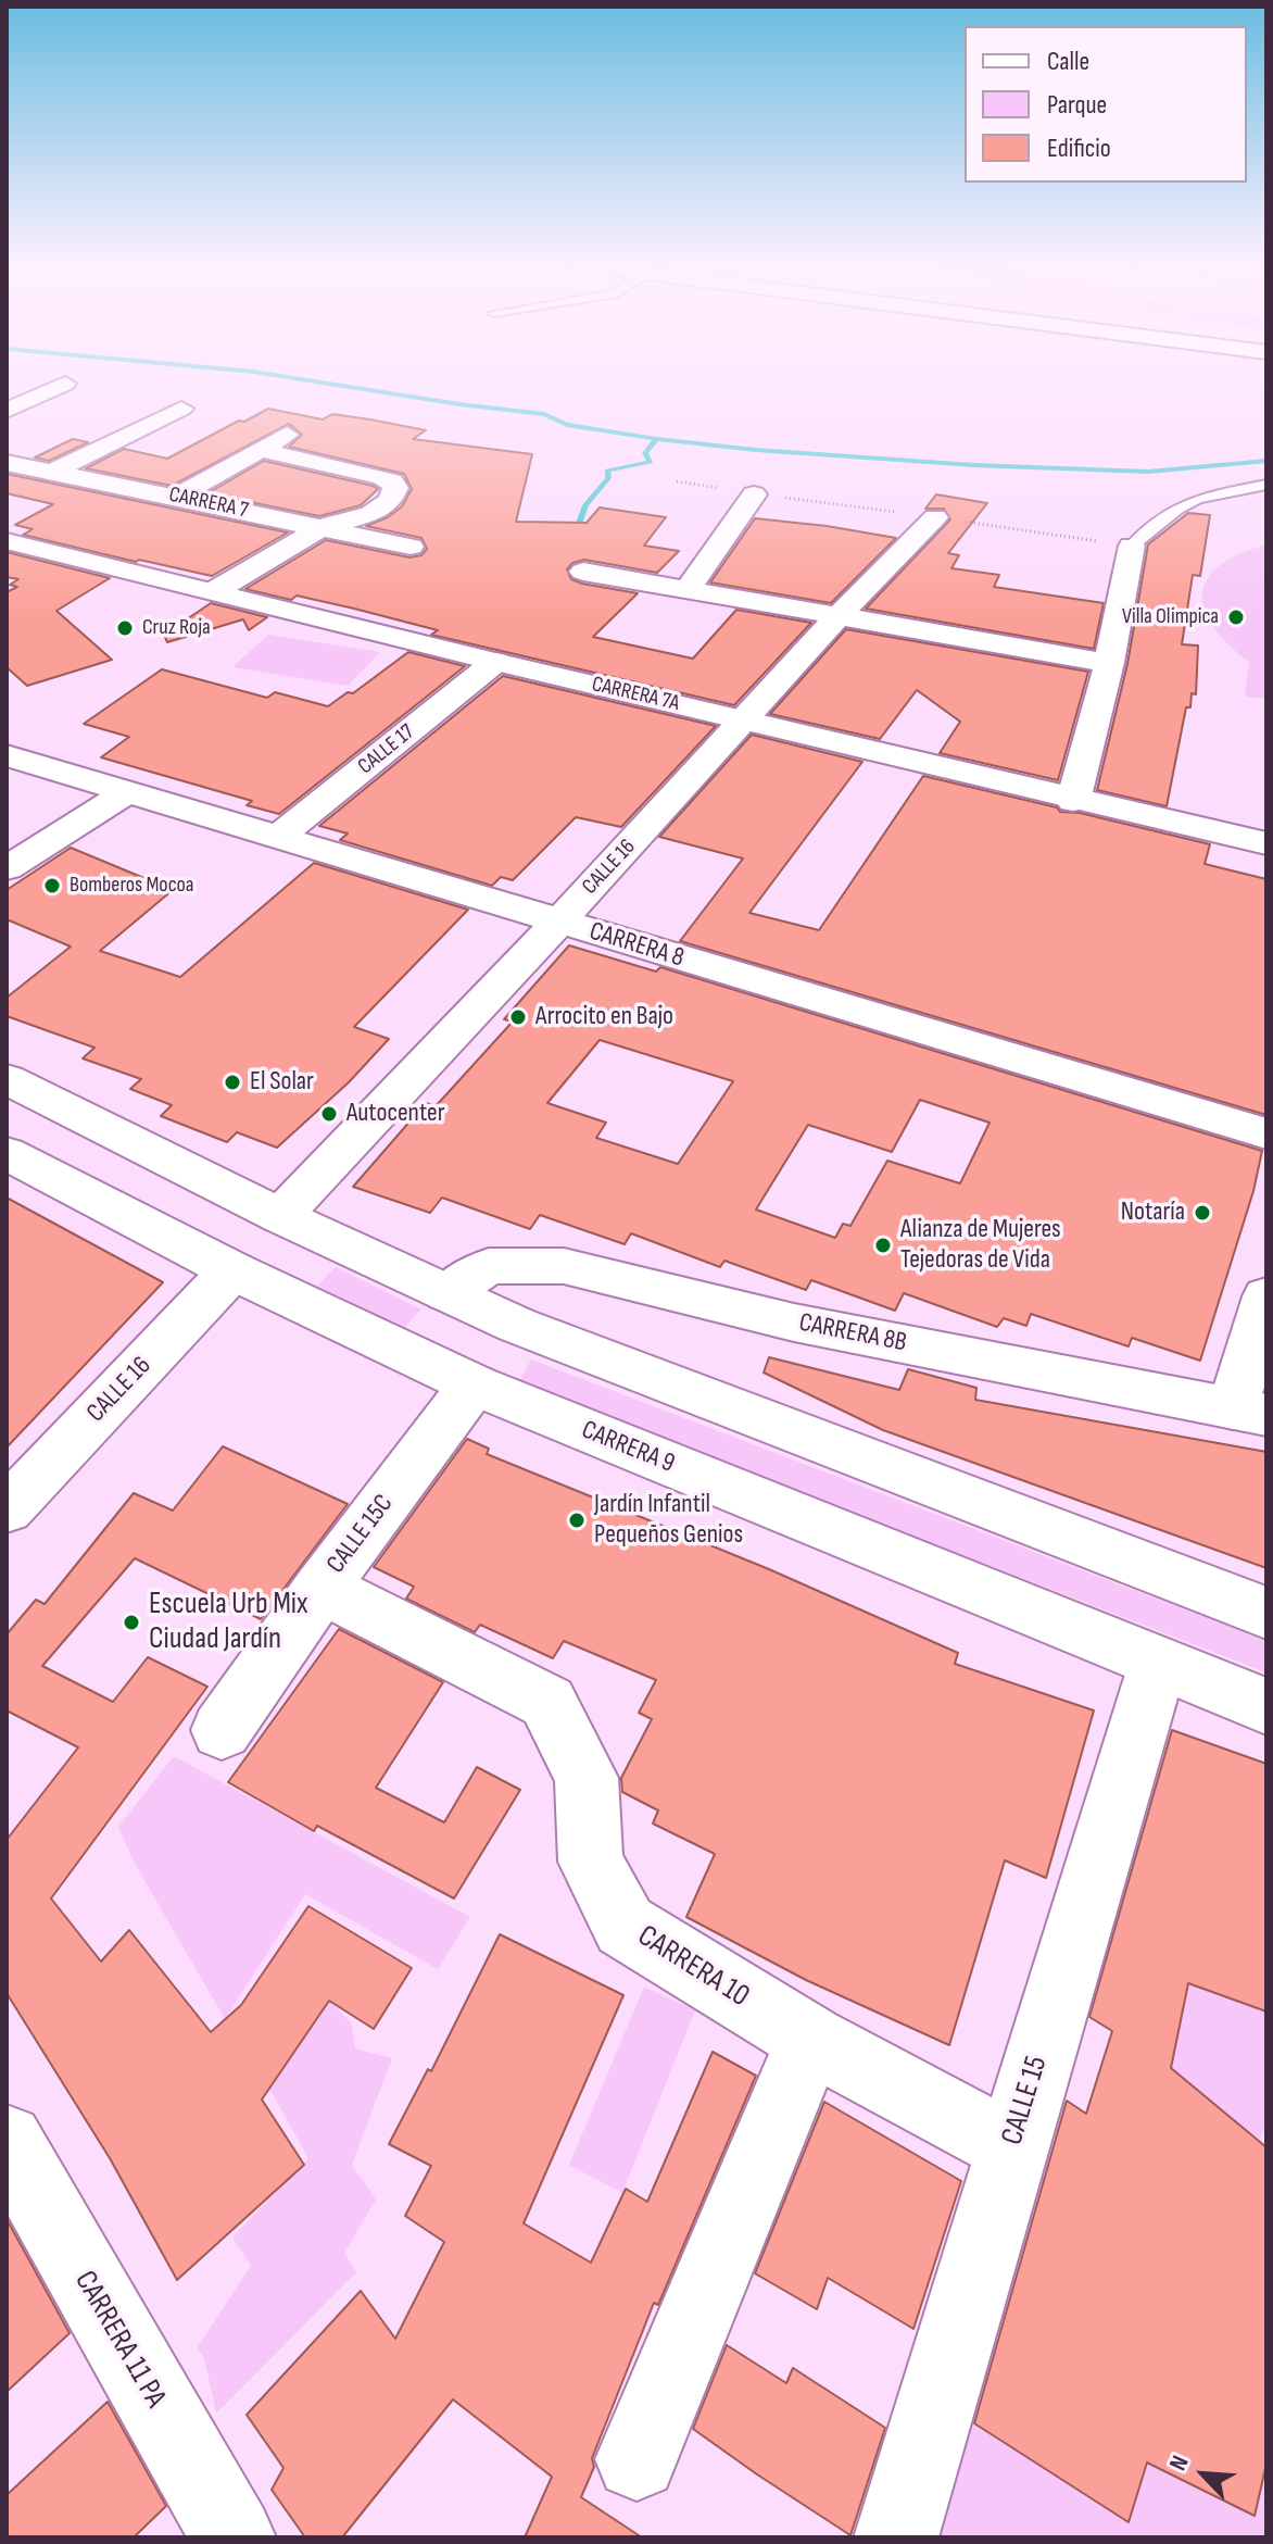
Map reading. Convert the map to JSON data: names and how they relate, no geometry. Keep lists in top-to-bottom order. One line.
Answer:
{"streets":{"main road":["CARRERA 7","CARRERA 7A","CALLE 17","CALLE 16","CARRERA 8","CARRERA 8B","CARRERA 9","CALLE 15C","CARRERA 10","CALLE 15","CARRERA 11 PA"]},"crossings":[["CARRERA 7A","CALLE 17"],["CARRERA 7A","CALLE 16"],["CALLE 17","CARRERA 8"],["CALLE 16","CARRERA 8"],["CALLE 16","CARRERA 9"],["CARRERA 9","CALLE 15C"],["CARRERA 9","CALLE 15"],["CALLE 15C","CARRERA 10"],["CARRERA 10","CALLE 15"]],"places":["Villa Olimpica","Cruz Roja","Bomberos Mocoa","Arrocito en Bajo","El Solar","Autocenter","Notaría","Alianza de Mujeres Tejedoras de Vida","Jardín Infantil Pequeños Genios","Escuela Urb Mix Ciudad Jardín"],"legend":["Calle","Parque","Edificio"],"north":"top left"}
